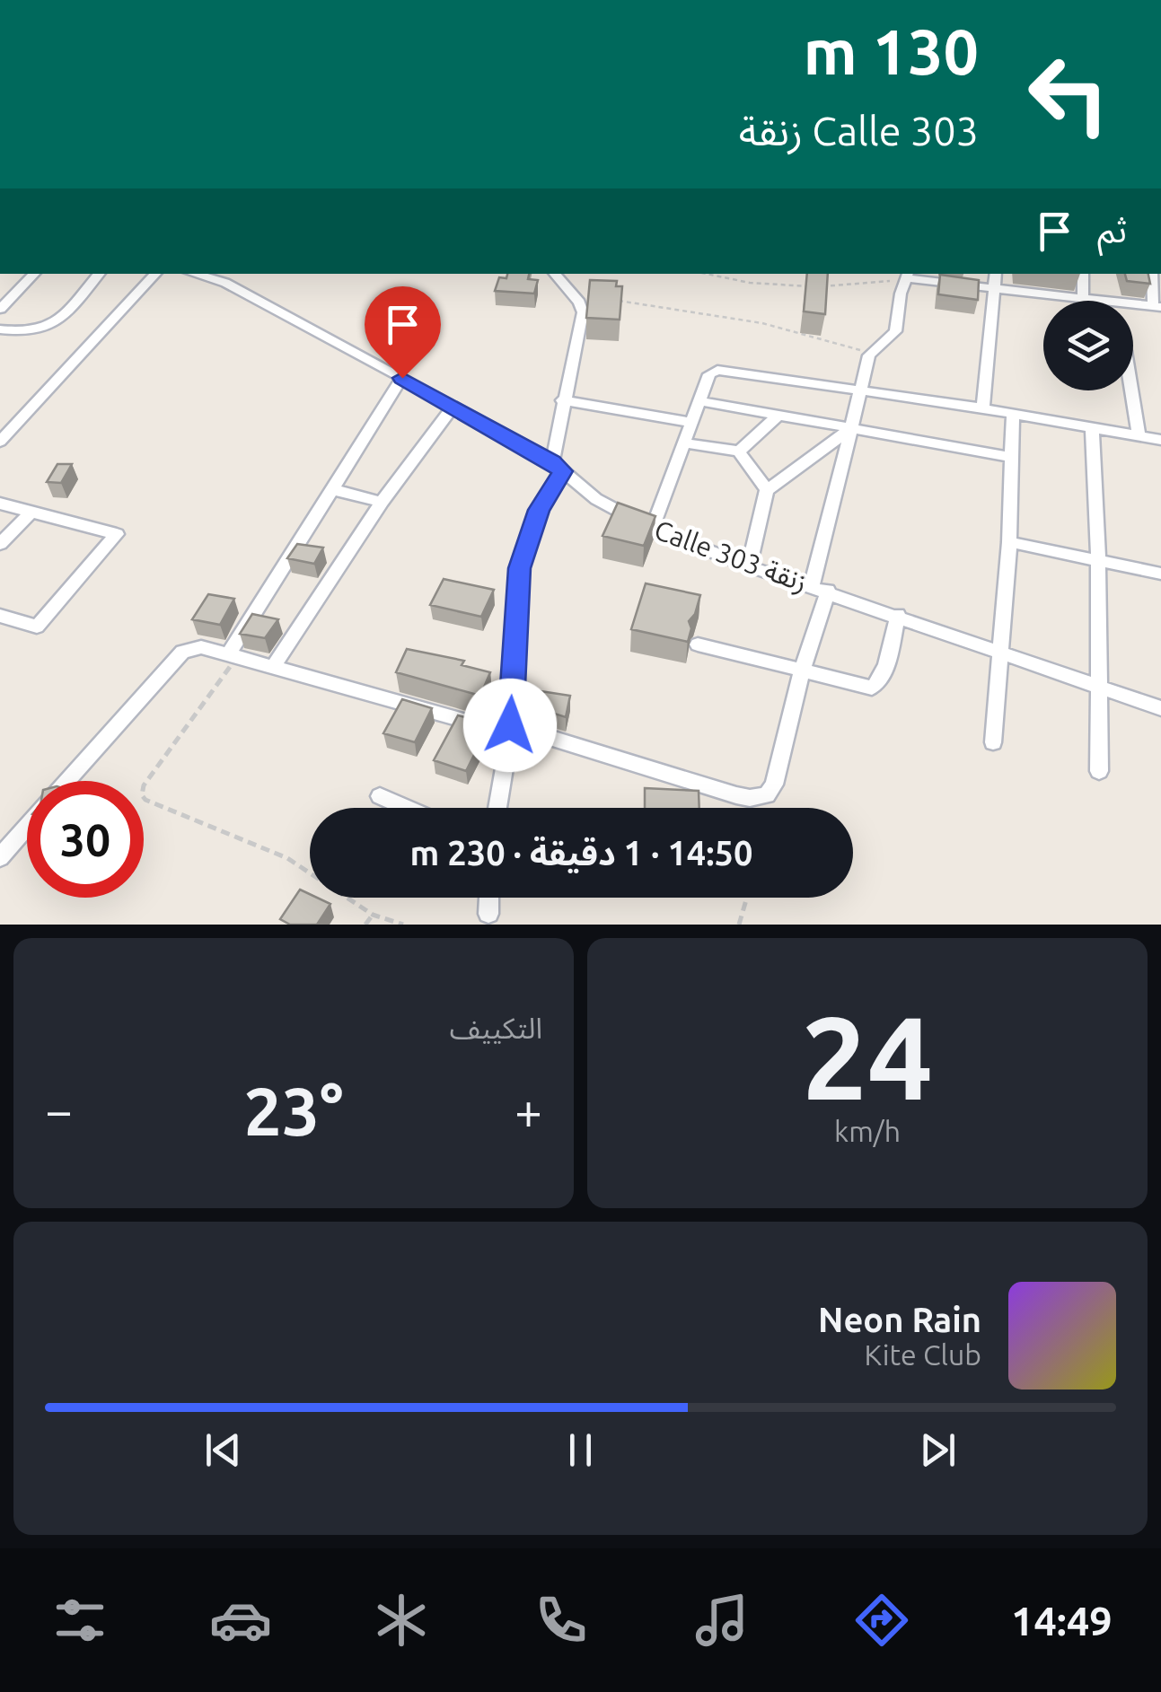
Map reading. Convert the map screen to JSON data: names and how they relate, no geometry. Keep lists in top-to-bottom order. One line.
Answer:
{"streets":{"street":["Calle 303 زنقة"]},"page":{"turn":["130 m","Calle 303 زنقة"],"then":"ثم","limit":"30","trip":"14:50 · 1 دقيقة · 230 m","tile":[["24","km/h"],"التكييف"],"heat":["−","23°","+"],"song":["Neon Rain","Kite Club"],"tabs":"14:49"}}
